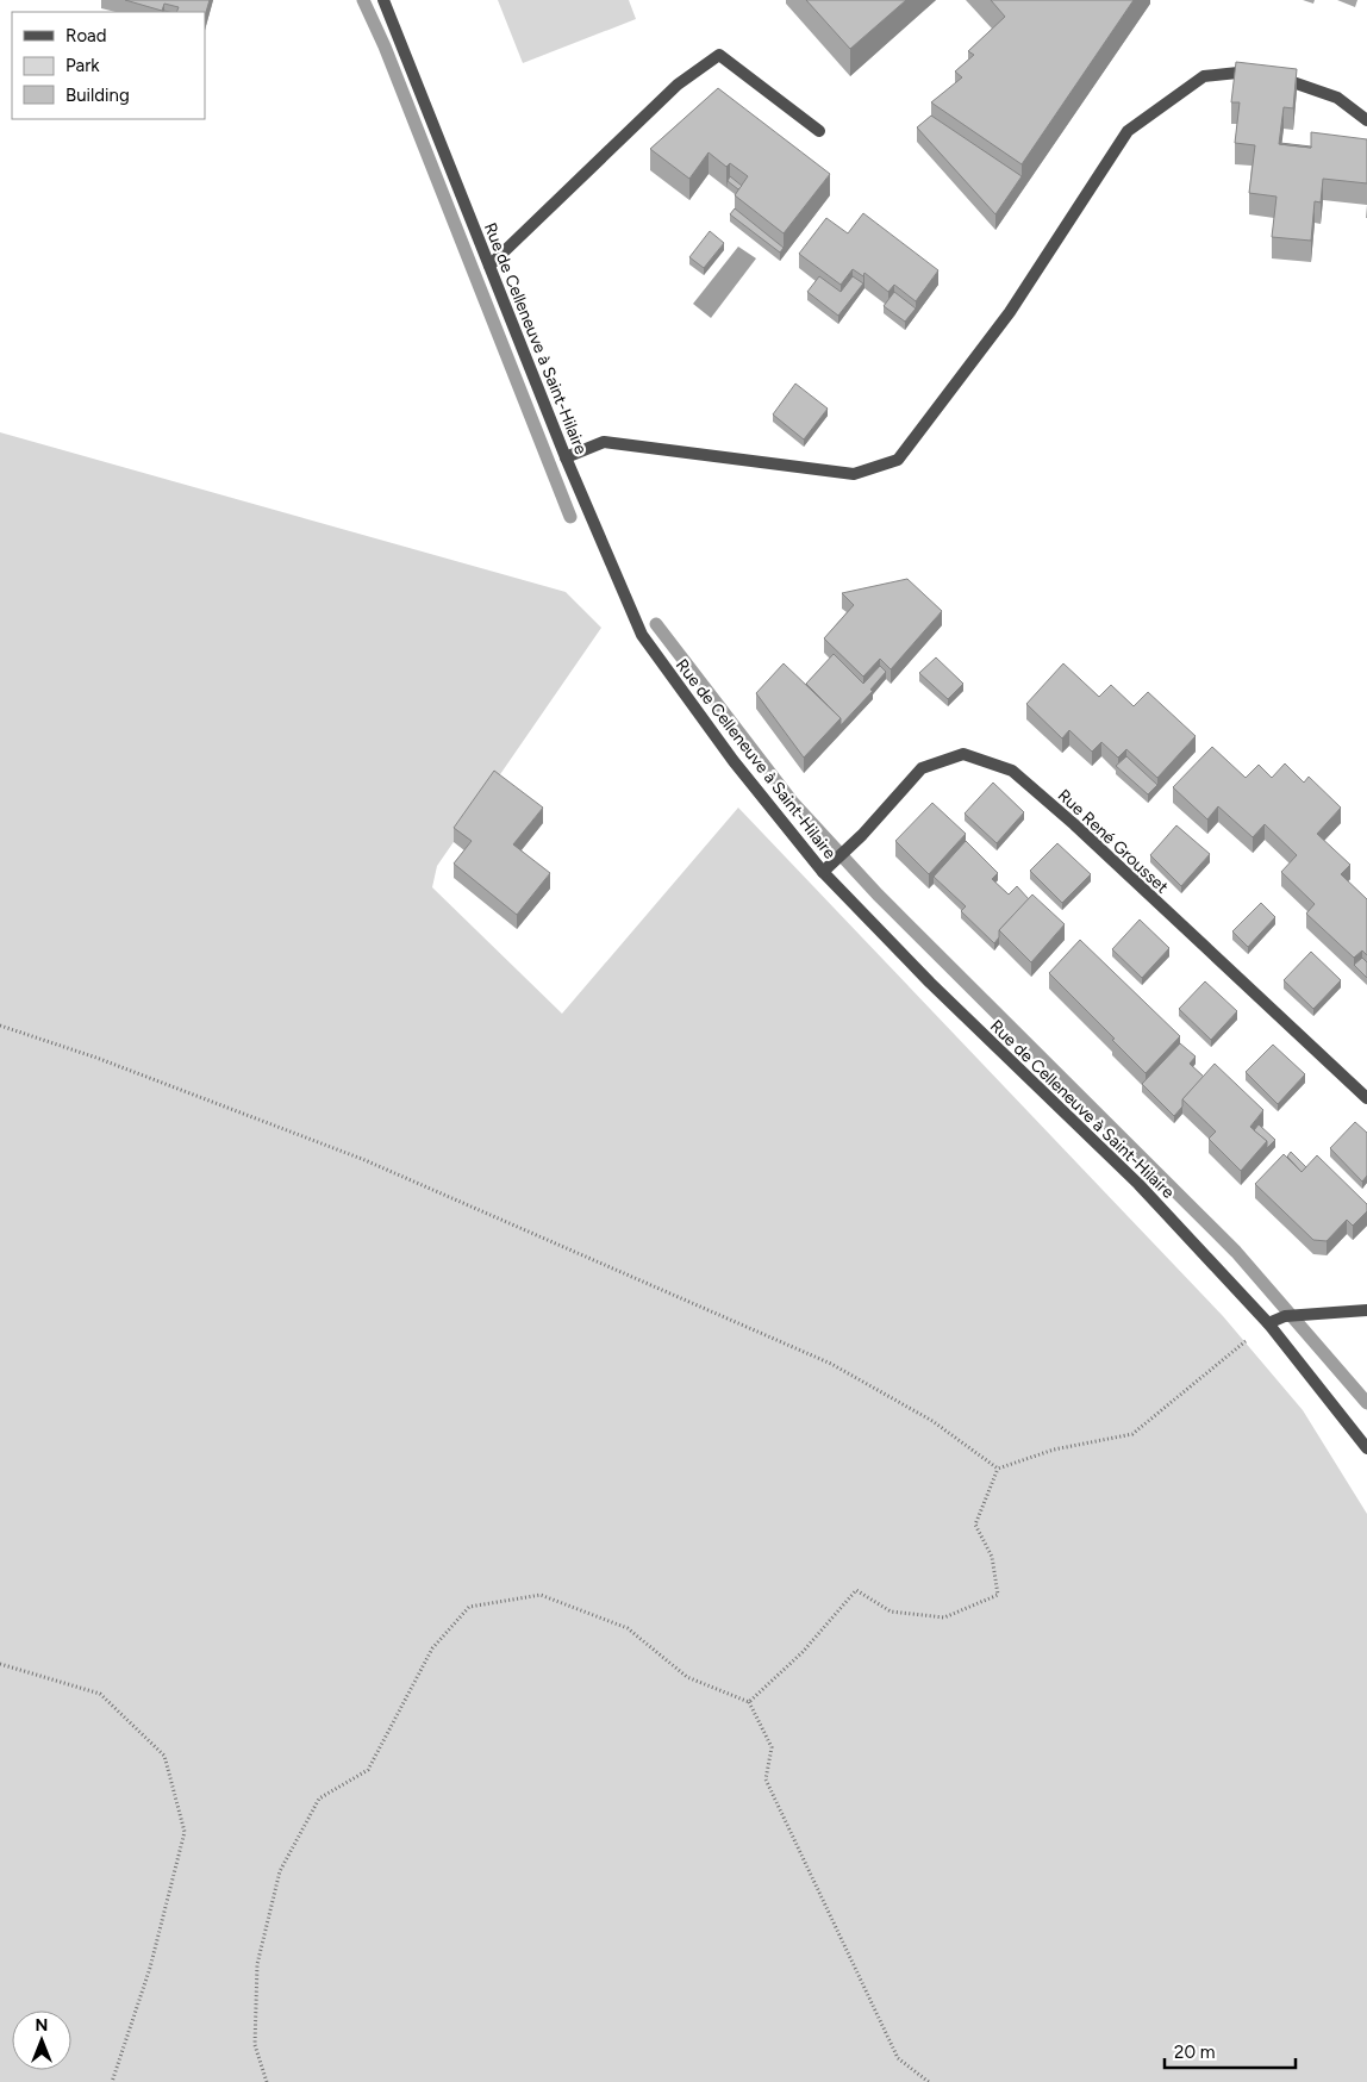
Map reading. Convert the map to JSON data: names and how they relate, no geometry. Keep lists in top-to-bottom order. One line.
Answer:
{"streets":{"street":["Rue de Celleneuve à Saint-Hilaire","Rue René Grousset"]},"crossings":[["Rue de Celleneuve à Saint-Hilaire","Rue René Grousset"]],"legend":["Road","Park","Building"],"scale_bar":"20 m","north":"top"}
